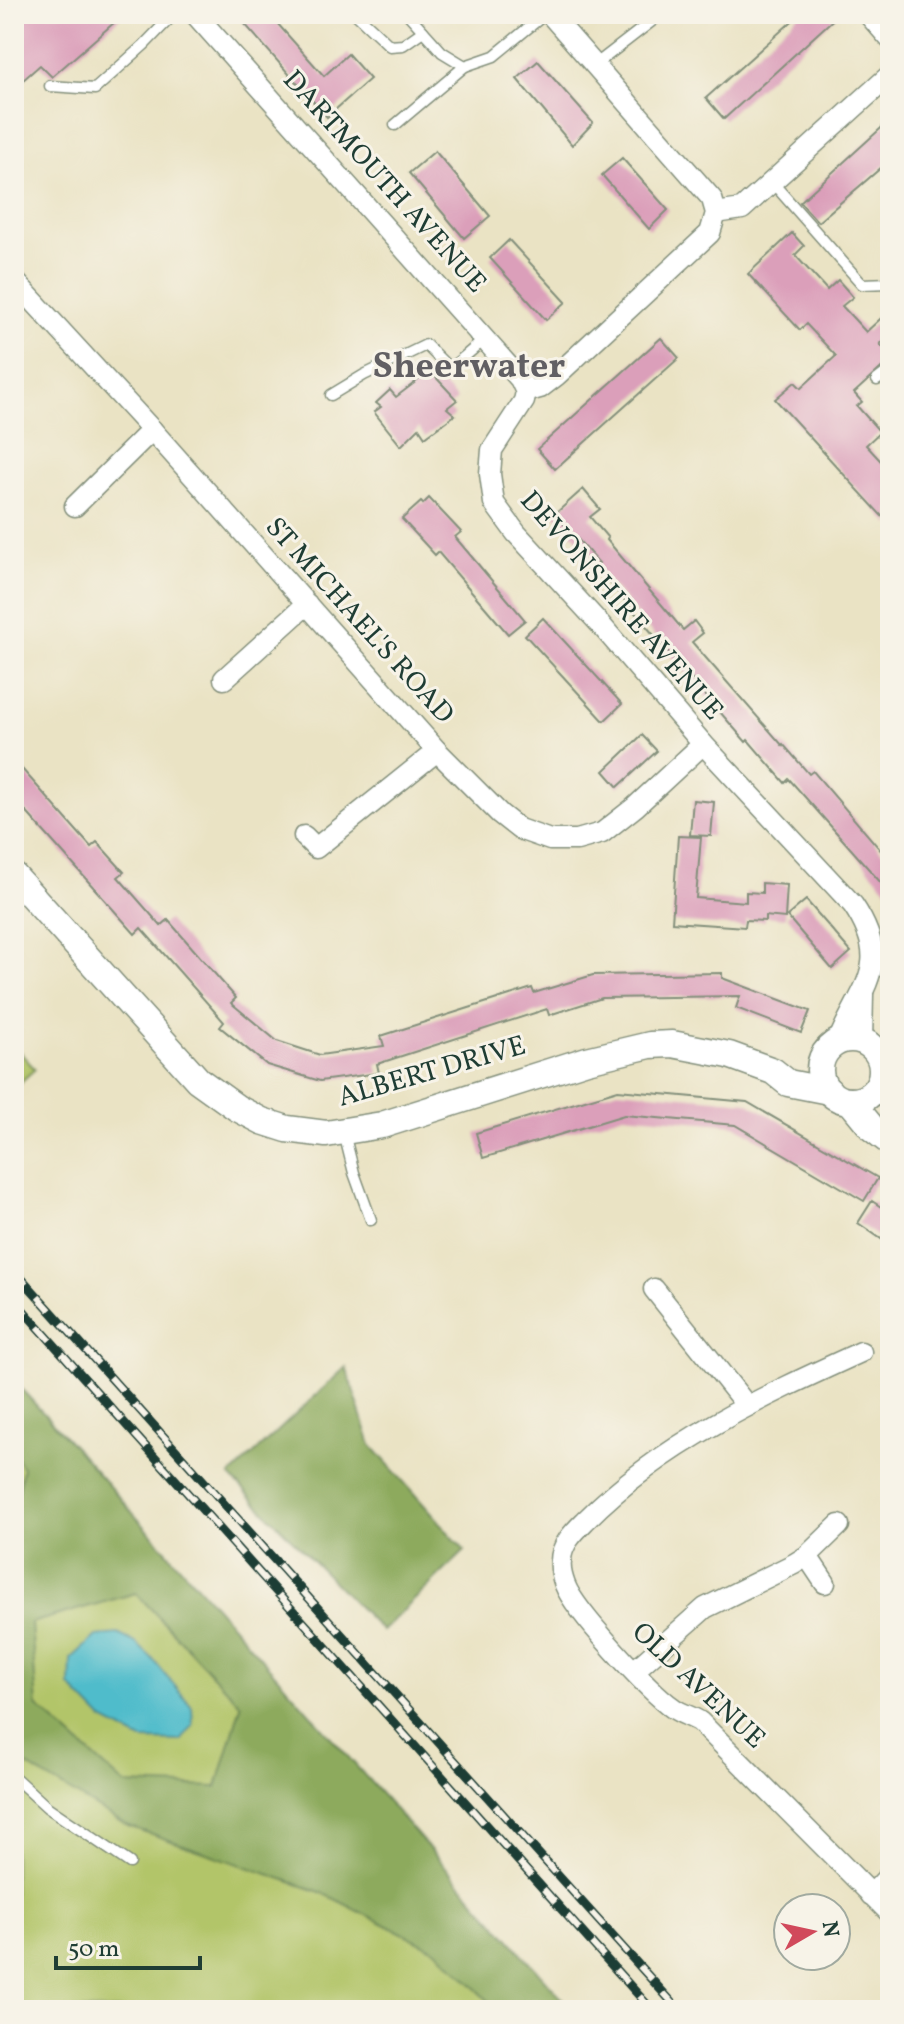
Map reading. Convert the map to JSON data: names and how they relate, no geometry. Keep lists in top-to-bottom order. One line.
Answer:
{"streets":{"street":["DARTMOUTH AVENUE","DEVONSHIRE AVENUE","ST MICHAEL'S ROAD","ALBERT DRIVE","OLD AVENUE"]},"crossings":[["DARTMOUTH AVENUE","DEVONSHIRE AVENUE"],["DEVONSHIRE AVENUE","ST MICHAEL'S ROAD"],["DEVONSHIRE AVENUE","ALBERT DRIVE"]],"districts":["Sheerwater"],"scale_bar":"50 m","north":"right"}
